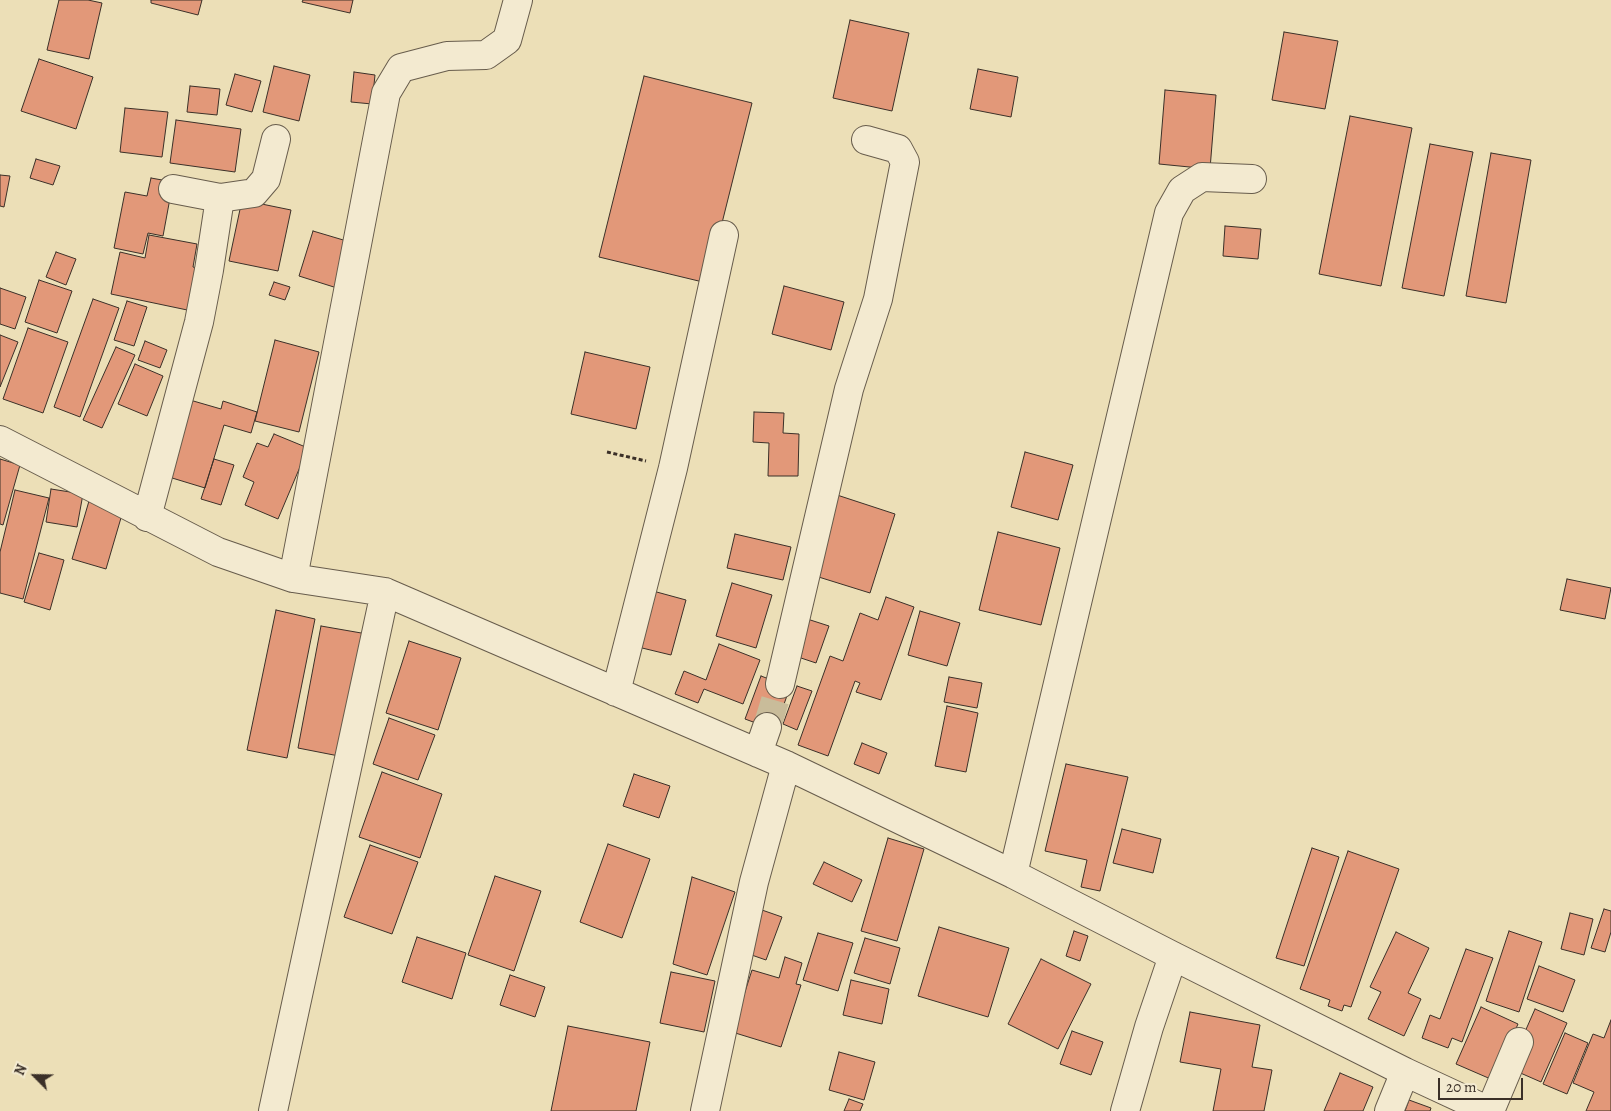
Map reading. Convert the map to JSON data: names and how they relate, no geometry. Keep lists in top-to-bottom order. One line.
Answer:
{"scale_bar":"20 m","north":"top left"}
